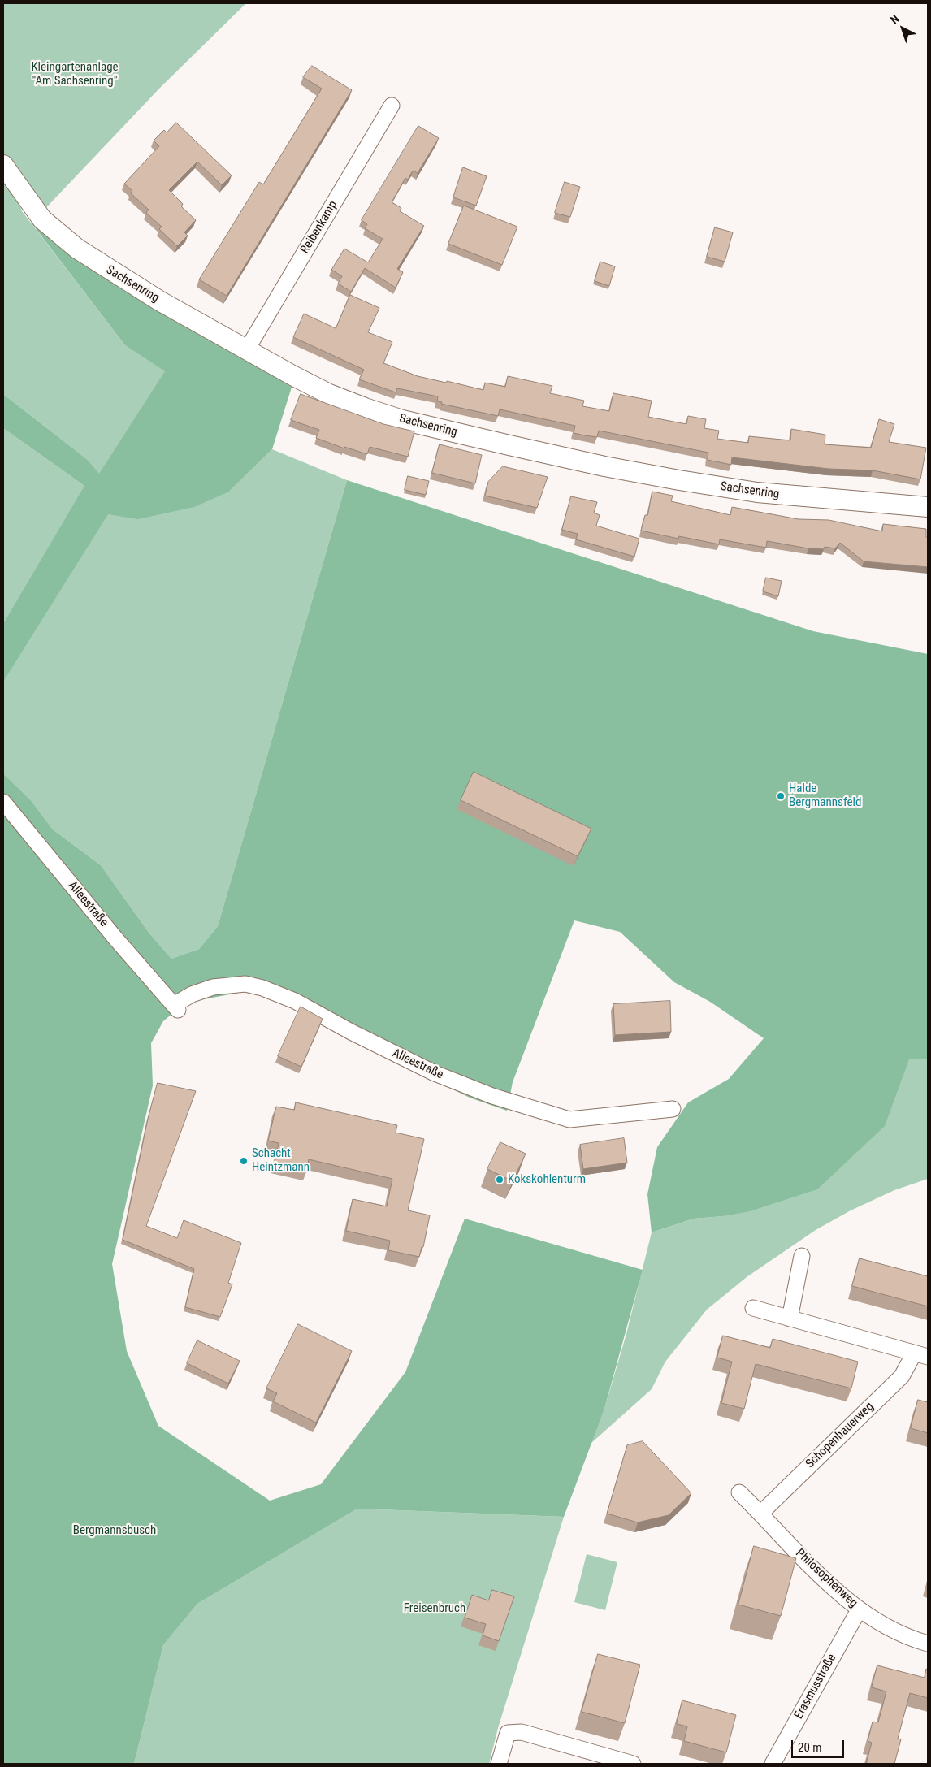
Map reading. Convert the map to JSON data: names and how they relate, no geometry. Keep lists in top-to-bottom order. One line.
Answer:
{"streets":{"street":["Reibenkamp","Sachsenring","Alleestraße","Schopenhauerweg","Philosophenweg","Erasmusstraße"]},"crossings":[["Reibenkamp","Sachsenring"],["Schopenhauerweg","Philosophenweg"],["Philosophenweg","Erasmusstraße"]],"parks":["Kleingartenanlage \"Am Sachsenring\"","Bergmannsbusch","Freisenbruch"],"places":["Halde Bergmannsfeld","Schacht Heintzmann","Kokskohlenturm"],"scale_bar":"20 m","north":"top left"}
